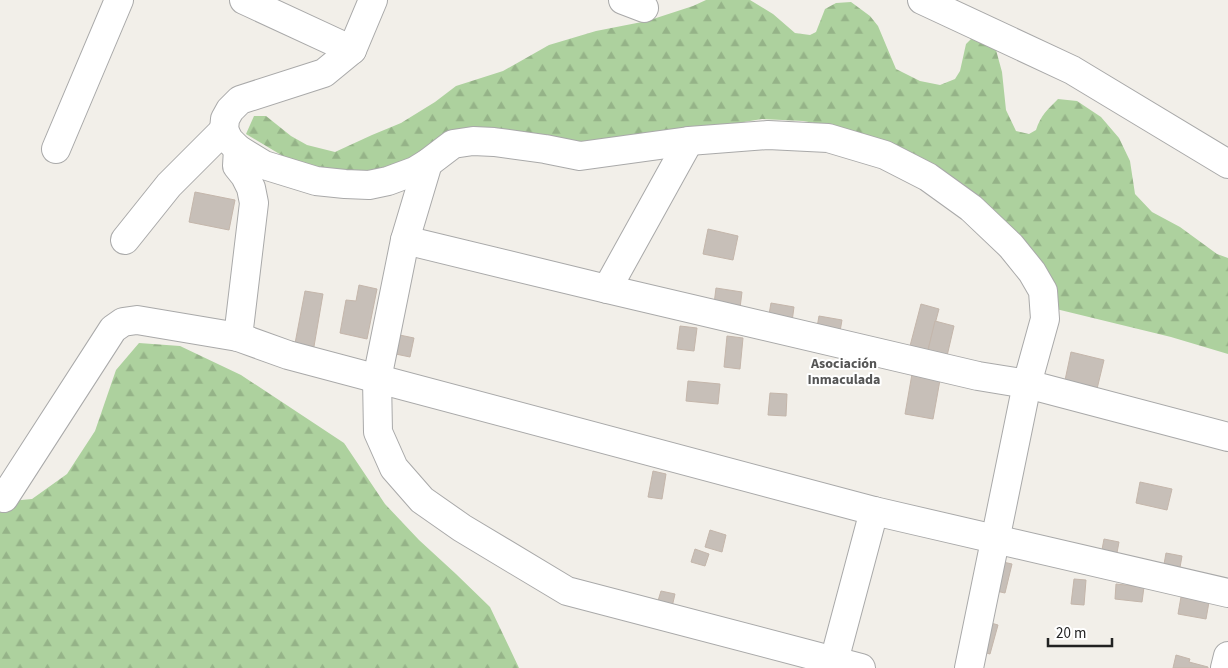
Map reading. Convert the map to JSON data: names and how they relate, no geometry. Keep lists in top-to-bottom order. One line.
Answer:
{"districts":["Asociación Inmaculada"],"scale_bar":"20 m"}
